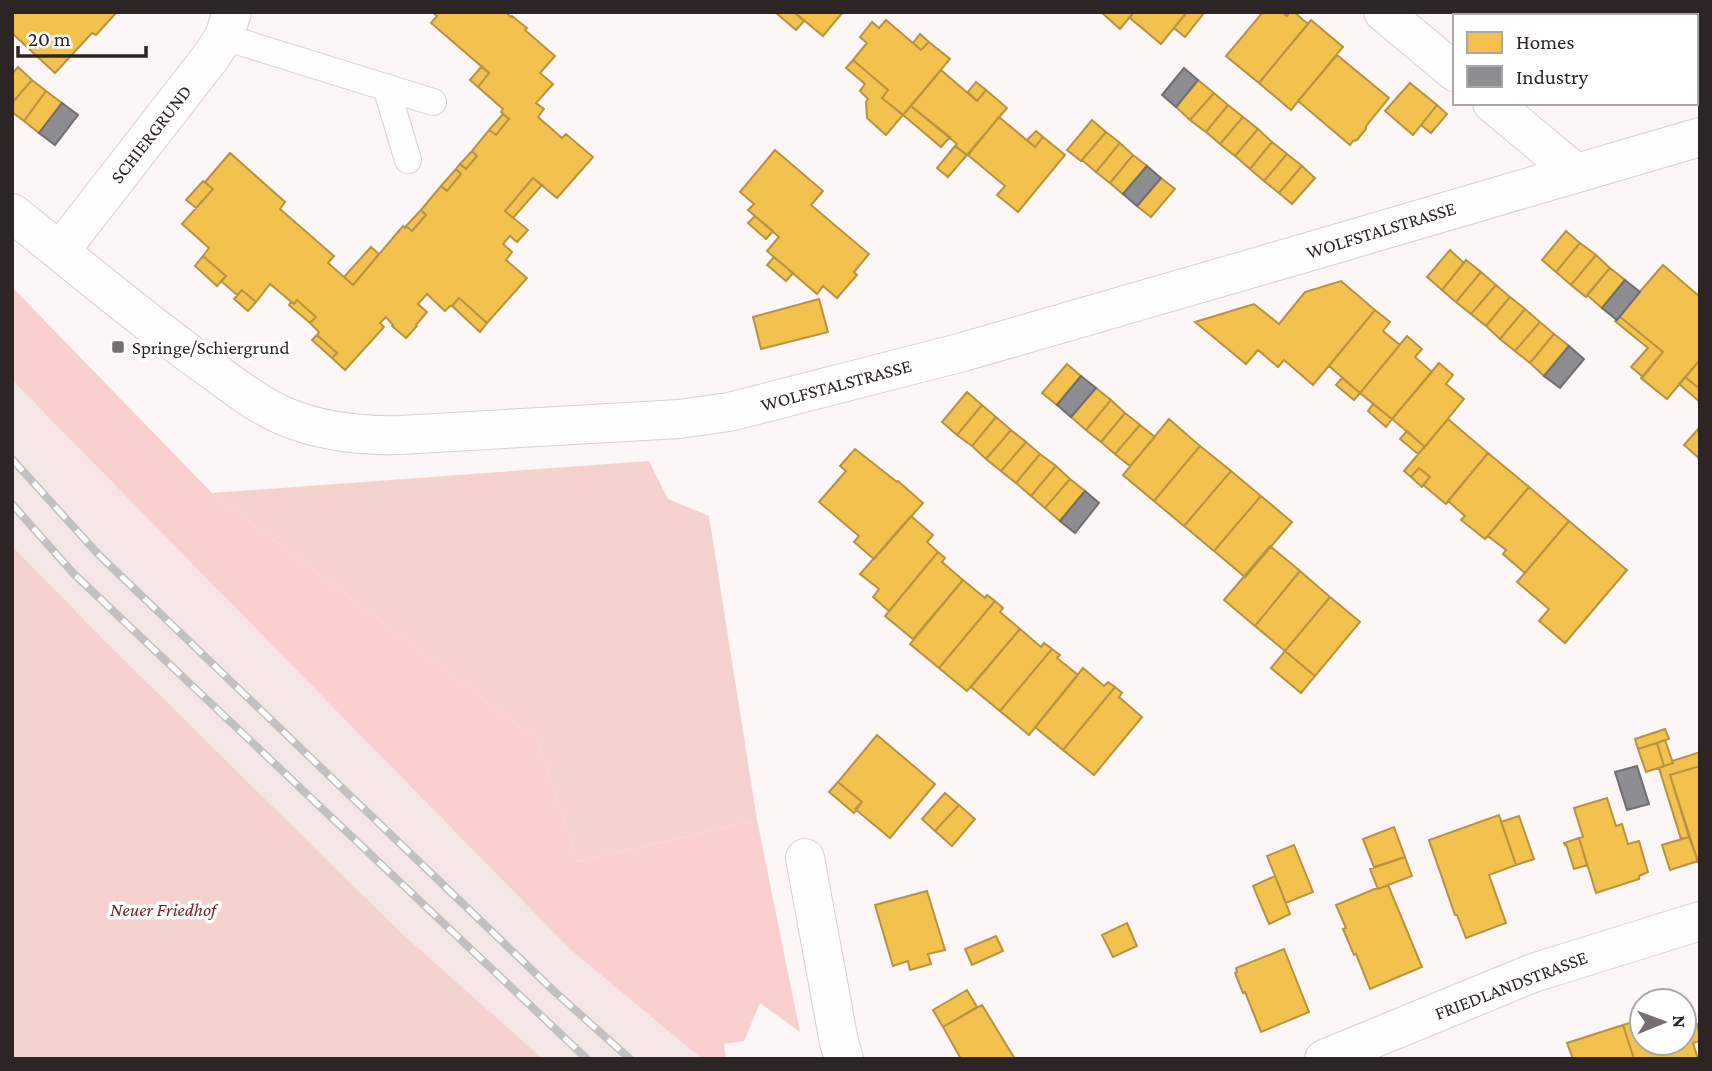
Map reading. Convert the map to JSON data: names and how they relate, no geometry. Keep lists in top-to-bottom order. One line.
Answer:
{"streets":{"street":["SCHIERGRUND","WOLFSTALSTRASSE","FRIEDLANDSTRASSE"]},"crossings":[["SCHIERGRUND","WOLFSTALSTRASSE"]],"parks":["Neuer Friedhof"],"places":{"transit":["Springe/Schiergrund"]},"legend":["Homes","Industry"],"scale_bar":"20 m","north":"right"}
